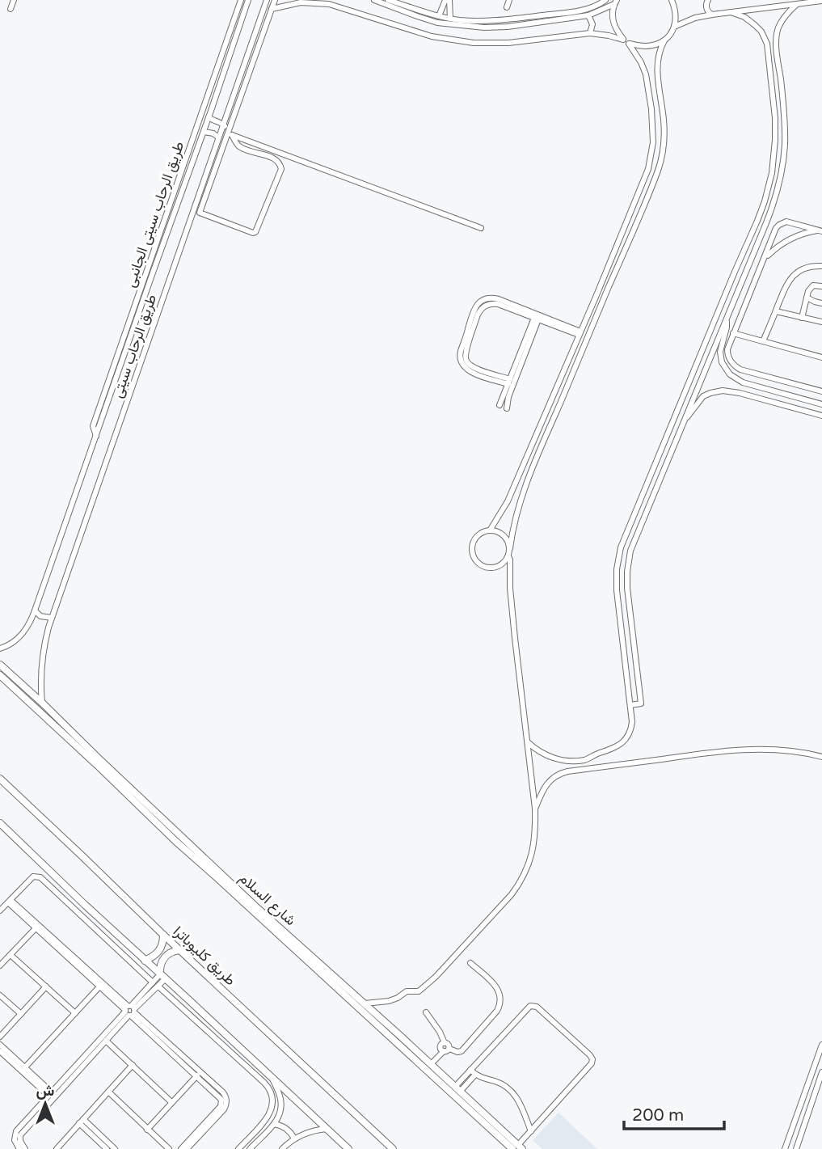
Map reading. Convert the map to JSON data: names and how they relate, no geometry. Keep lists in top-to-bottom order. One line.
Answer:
{"streets":{"main road":["شارع السلام","طريق كليوباترا"],"street":["طريق الرحاب سيتى الجانبى","طريق الرحاب سيتى"]},"crossings":[["طريق الرحاب سيتى الجانبى","طريق الرحاب سيتى"],["طريق الرحاب سيتى","شارع السلام"]],"scale_bar":"200 m","north":"top"}
